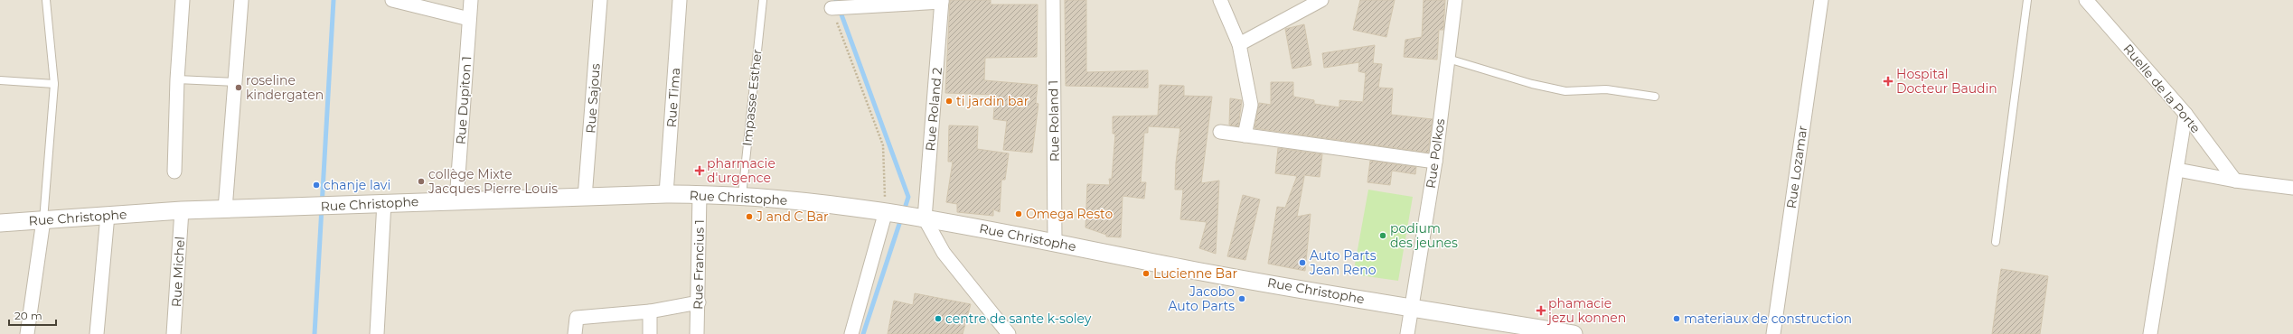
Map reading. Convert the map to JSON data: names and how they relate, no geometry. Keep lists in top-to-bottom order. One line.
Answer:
{"streets":{"street":["Ruelle de la Porte","Rue Tima","Rue Sajous","Rue Dupiton 1","Rue Roland 2","Rue Roland 1","Rue Polkos","Rue Lozamar","Rue Christophe","Rue Francius 1","Rue Michel"],"lane":["Impasse Esther"]},"crossings":[["Rue Tima","Rue Christophe"],["Impasse Esther","Rue Christophe"],["Rue Sajous","Rue Christophe"],["Rue Dupiton 1","Rue Christophe"],["Rue Roland 2","Rue Christophe"],["Rue Roland 1","Rue Christophe"],["Rue Polkos","Rue Christophe"],["Rue Christophe","Rue Francius 1"],["Rue Christophe","Rue Michel"]],"places":{"health":["Hospital Docteur Baudin","pharmacie d'urgence","phamacie jezu konnen"],"other":["roseline kindergaten","ti jardin bar","collège Mixte Jacques Pierre Louis","chanje lavi","Omega Resto","J and C Bar","podium des jeunes","Auto Parts Jean Reno","Lucienne Bar","Jacobo Auto Parts","centre de sante k-soley","materiaux de construction"]},"scale_bar":"20 m"}
